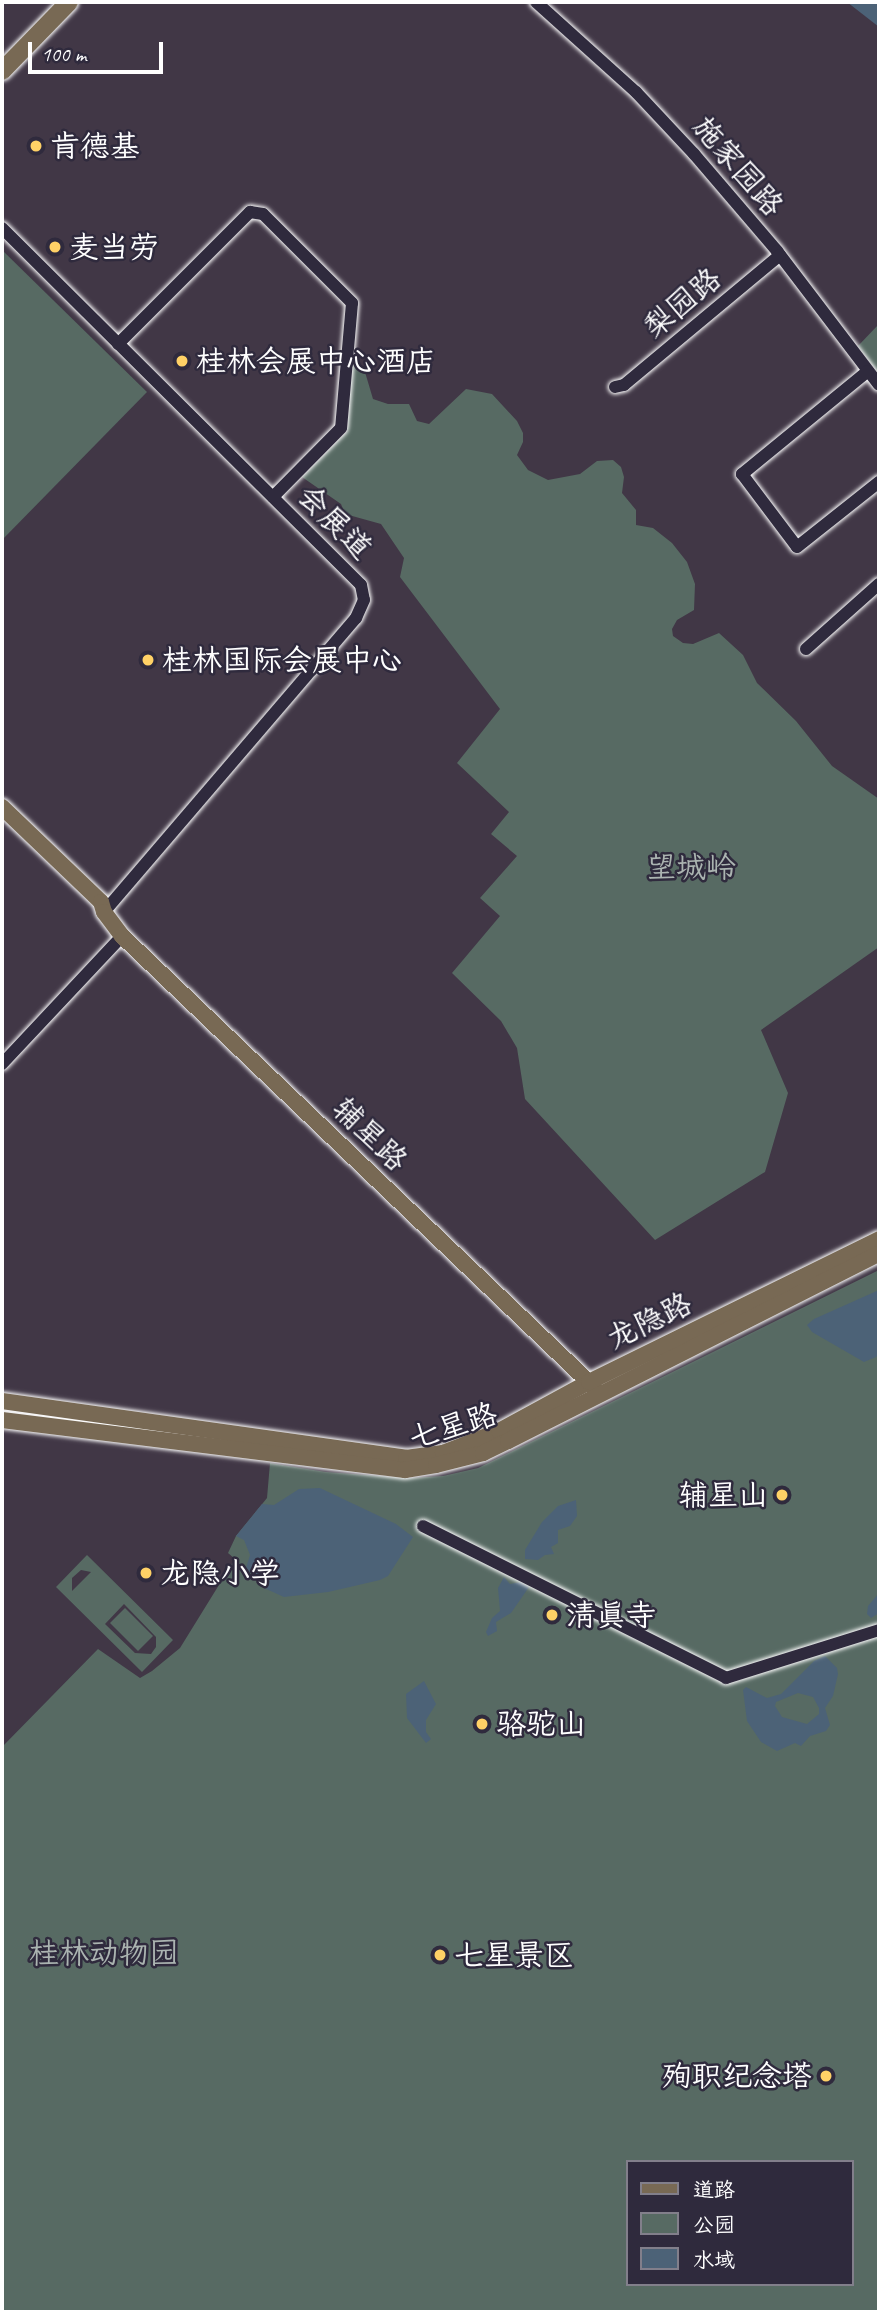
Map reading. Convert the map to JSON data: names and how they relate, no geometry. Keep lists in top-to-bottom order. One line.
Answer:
{"streets":{"main road":["辅星路","龙隐路","七星路"],"street":["施家园路","梨园路","会展道"]},"crossings":[["施家园路","梨园路"],["会展道","辅星路"],["辅星路","龙隐路"],["辅星路","七星路"],["龙隐路","七星路"]],"parks":["望城岭","桂林动物园"],"places":["肯德基","麦当劳","桂林会展中心酒店","桂林国际会展中心","辅星山","龙隐小学","清真寺","骆驼山","七星景区","殉职纪念塔"],"legend":["道路","公园","水域"],"scale_bar":"100 m"}
